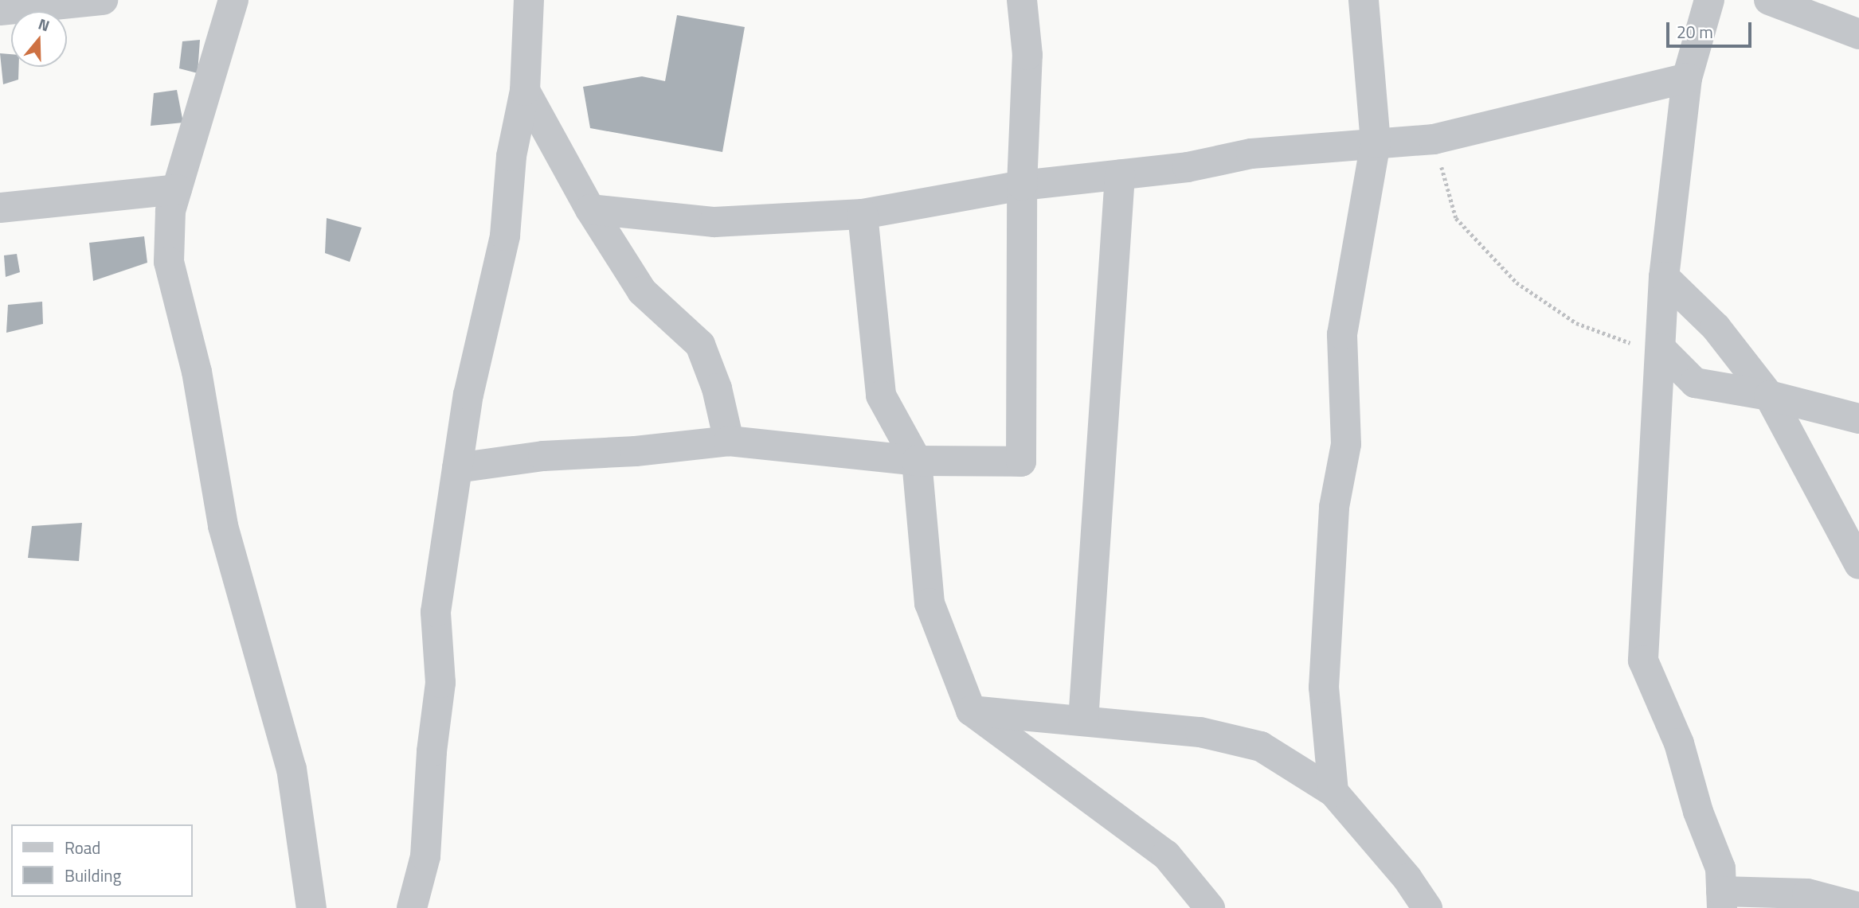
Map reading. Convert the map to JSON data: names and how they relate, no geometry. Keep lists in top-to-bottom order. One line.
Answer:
{"legend":["Road","Building"],"scale_bar":"20 m","north":"top"}
